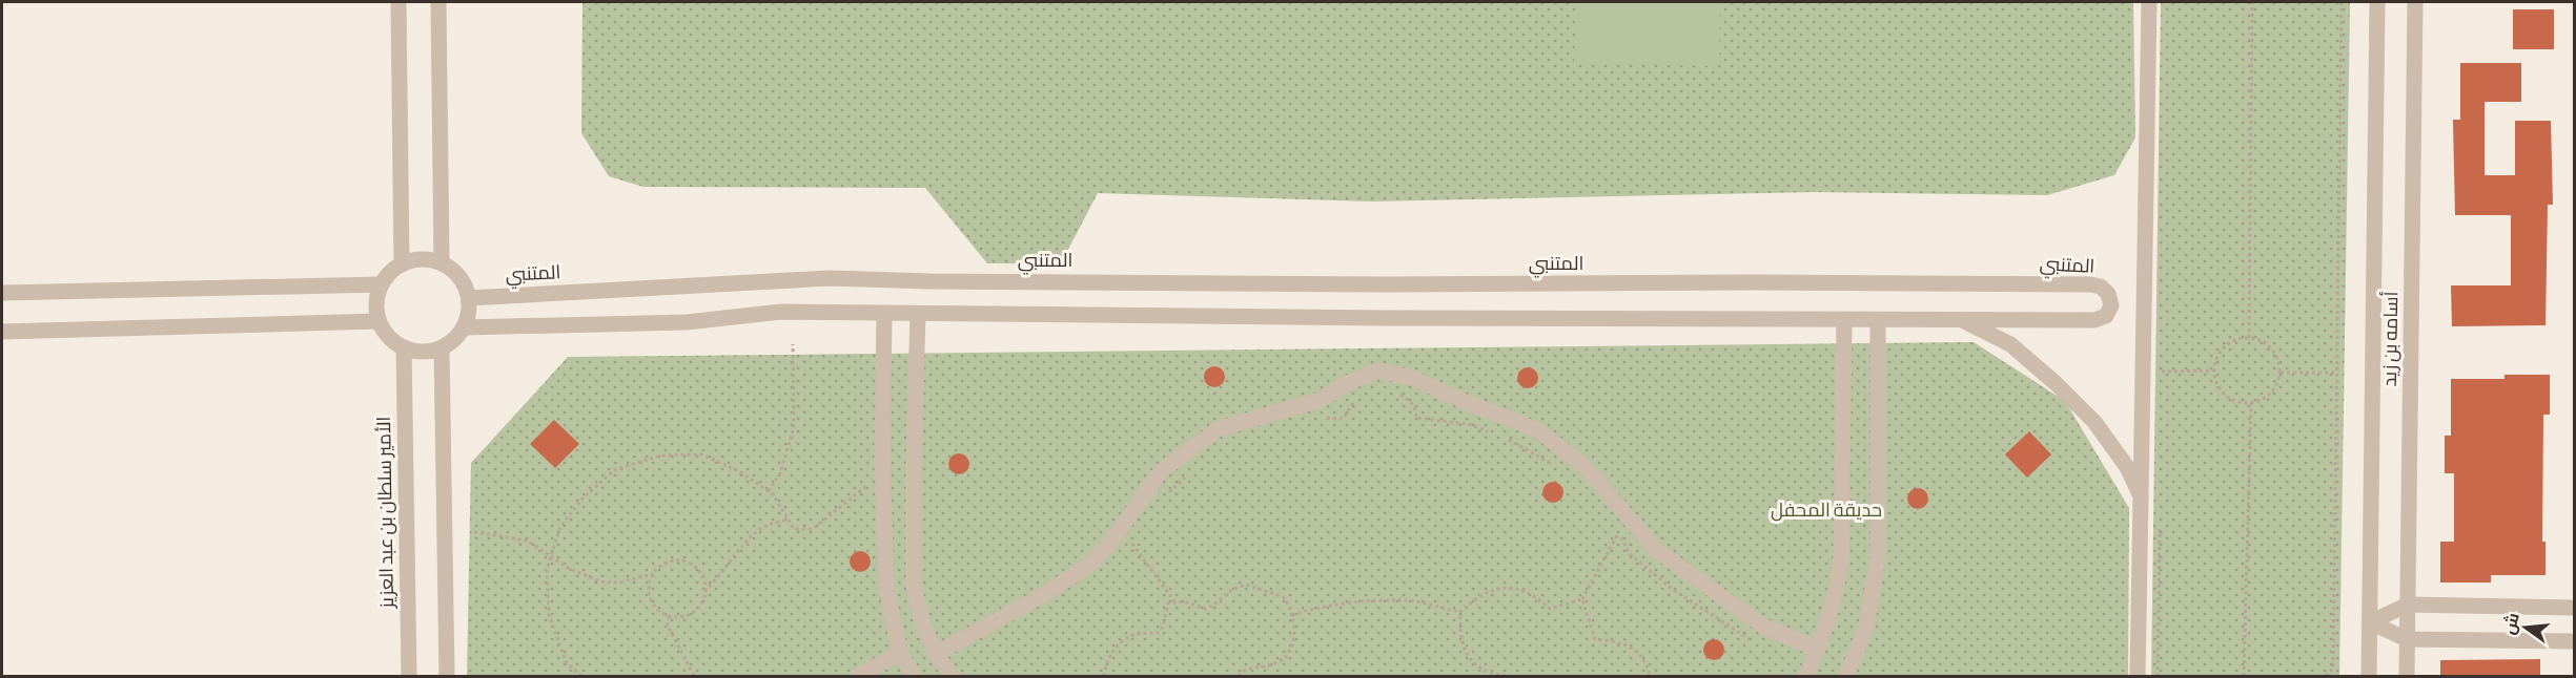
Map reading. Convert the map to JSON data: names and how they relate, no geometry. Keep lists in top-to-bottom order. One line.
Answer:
{"streets":{"street":["المتنبي","أسامه بن زيد","الأمير سلطان بن عبد العزيز"]},"crossings":[["المتنبي","الأمير سلطان بن عبد العزيز"]],"parks":["حديقة المحفل"],"north":"left"}
